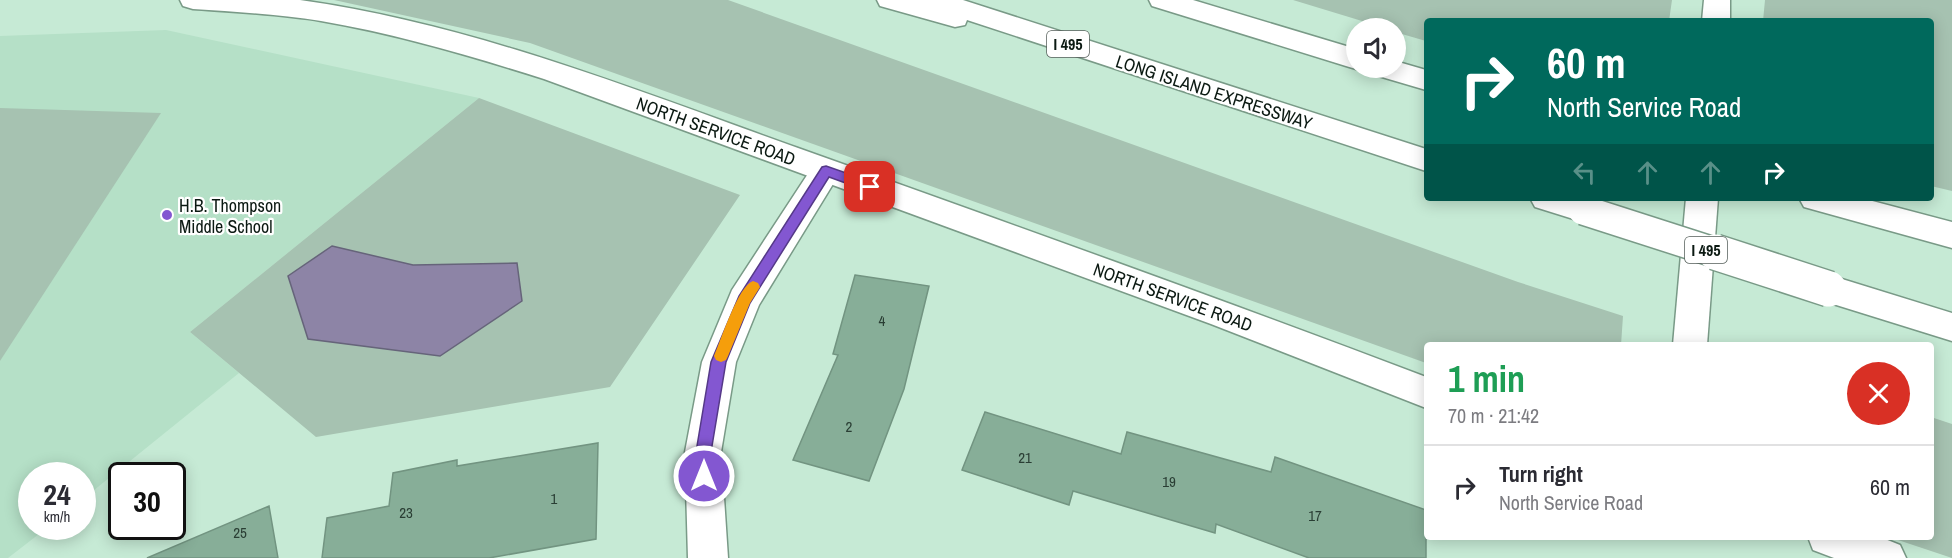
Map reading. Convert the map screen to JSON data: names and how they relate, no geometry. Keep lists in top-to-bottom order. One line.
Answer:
{"streets":{"main road":["I 495","LONG ISLAND EXPRESSWAY","NORTH SERVICE ROAD"]},"places":["H.B. Thompson Middle School"],"house_numbers":["4","2","21","19","1","23","17","25"],"page":{"turn":["60 m","North Service Road"],"heading":["1 min","70 m · 21:42"],"list":[{"name":"Turn right","note":"North Service Road","value":"60 m"}],"speed":"24 km/h","limit":"30"}}
